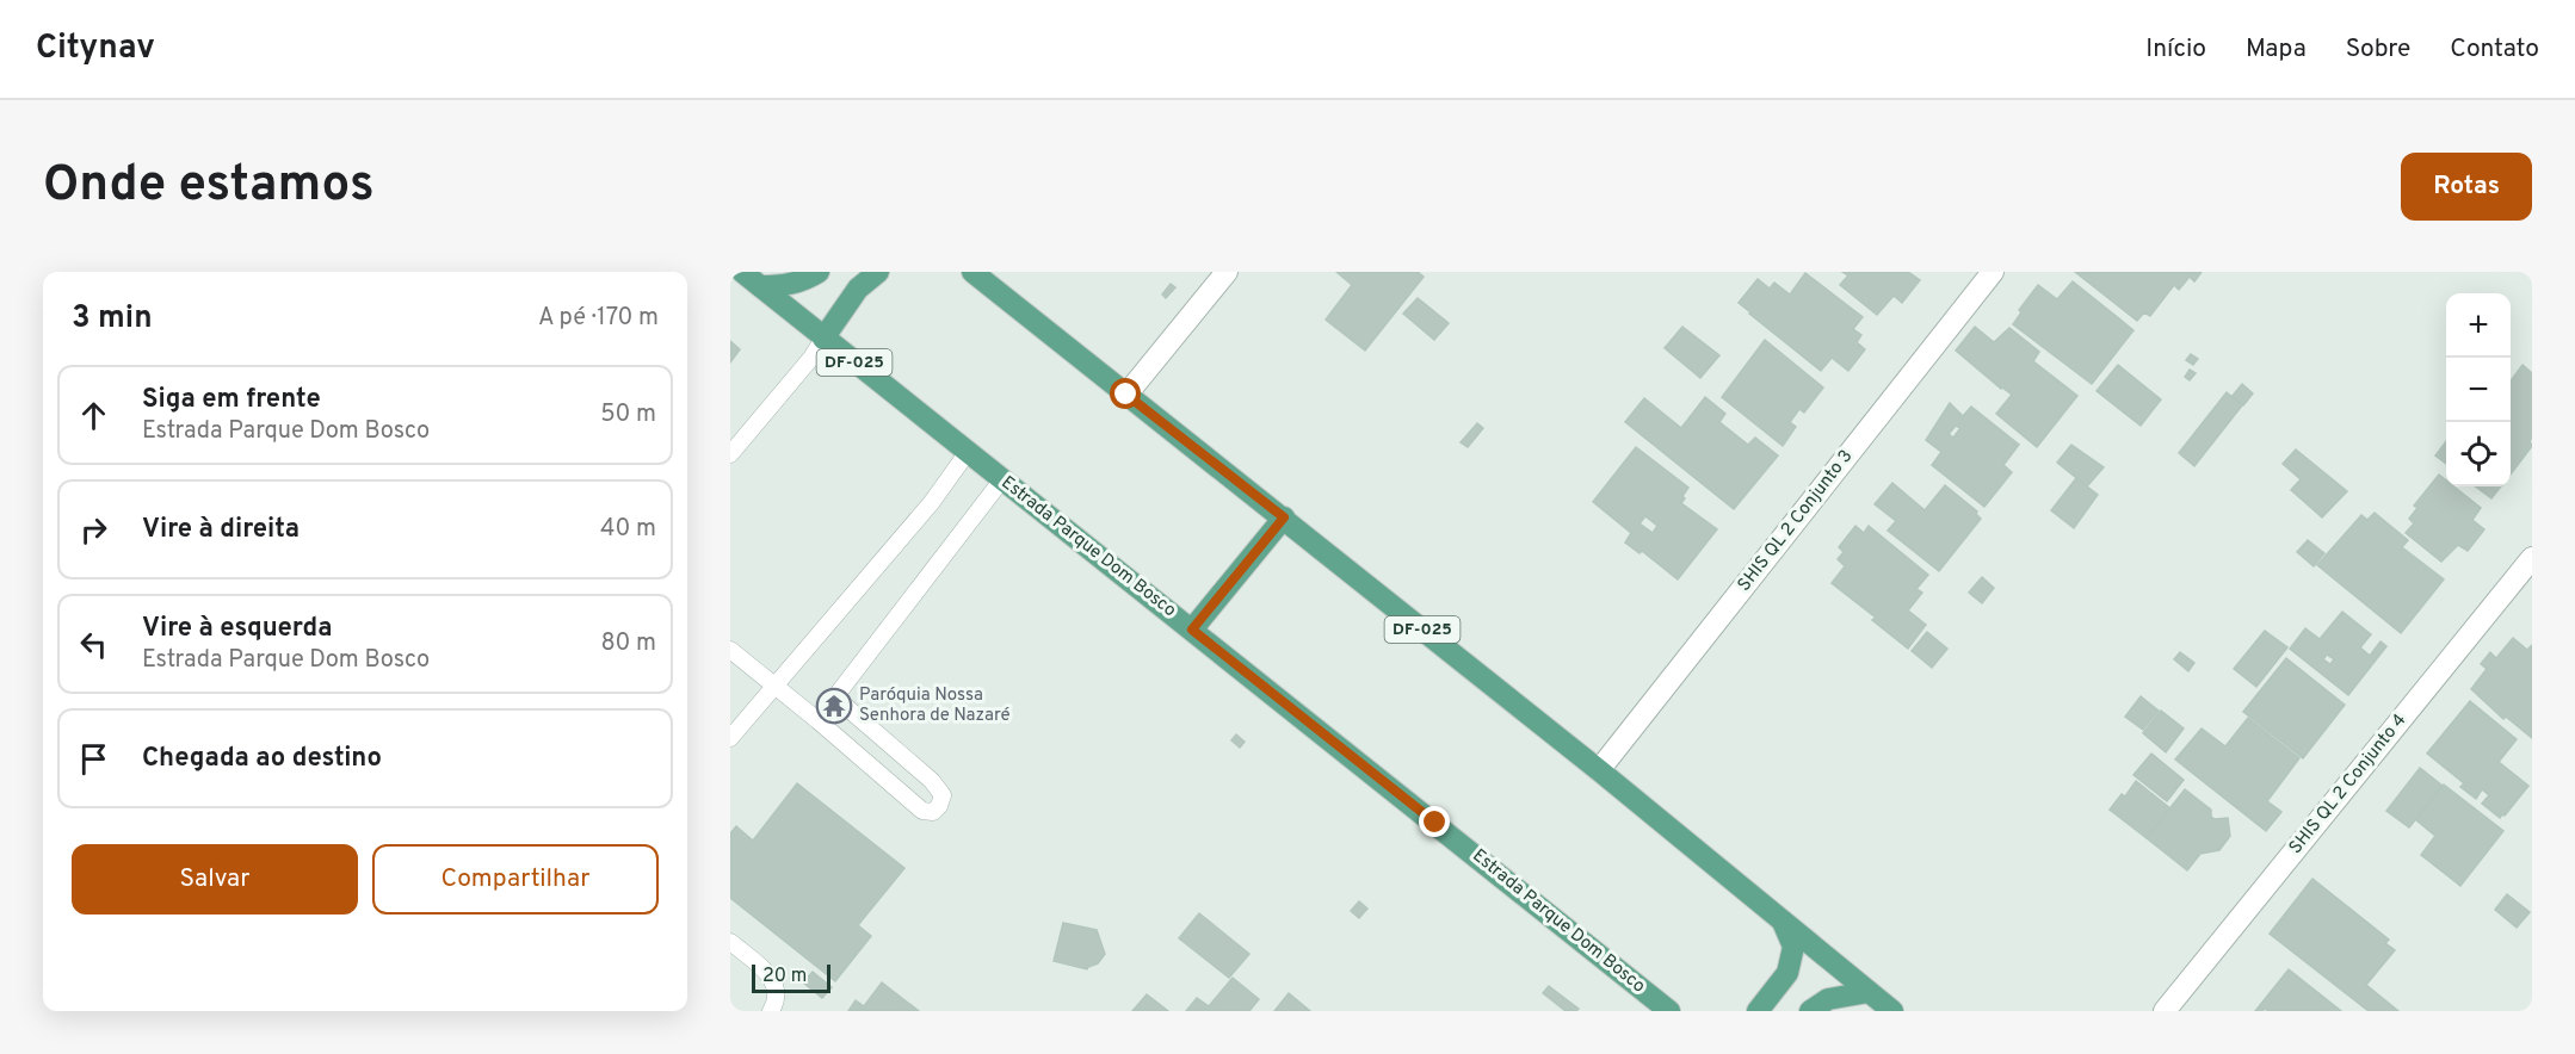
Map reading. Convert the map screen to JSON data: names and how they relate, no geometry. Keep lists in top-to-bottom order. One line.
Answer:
{"streets":{"main road":["DF-025","Estrada Parque Dom Bosco"],"street":["SHIS QL 2 Conjunto 3","SHIS QL 2 Conjunto 4"]},"crossings":[["DF-025","SHIS QL 2 Conjunto 3"]],"places":{"temple":["Paróquia Nossa Senhora de Nazaré"]},"scale_bar":"20 m","page":{"header":"Citynav","nav":["Início","Mapa","Sobre","Contato"],"buttons":["Rotas",["Salvar","Compartilhar"]],"title":"Onde estamos","heading":["3 min","A pé · 170 m"],"map_buttons":["+","−"],"list":[["Siga em frente","Estrada Parque Dom Bosco","50 m"],["Vire à direita","40 m"],["Vire à esquerda","Estrada Parque Dom Bosco","80 m"],"Chegada ao destino"],"scale":"20 m"}}
